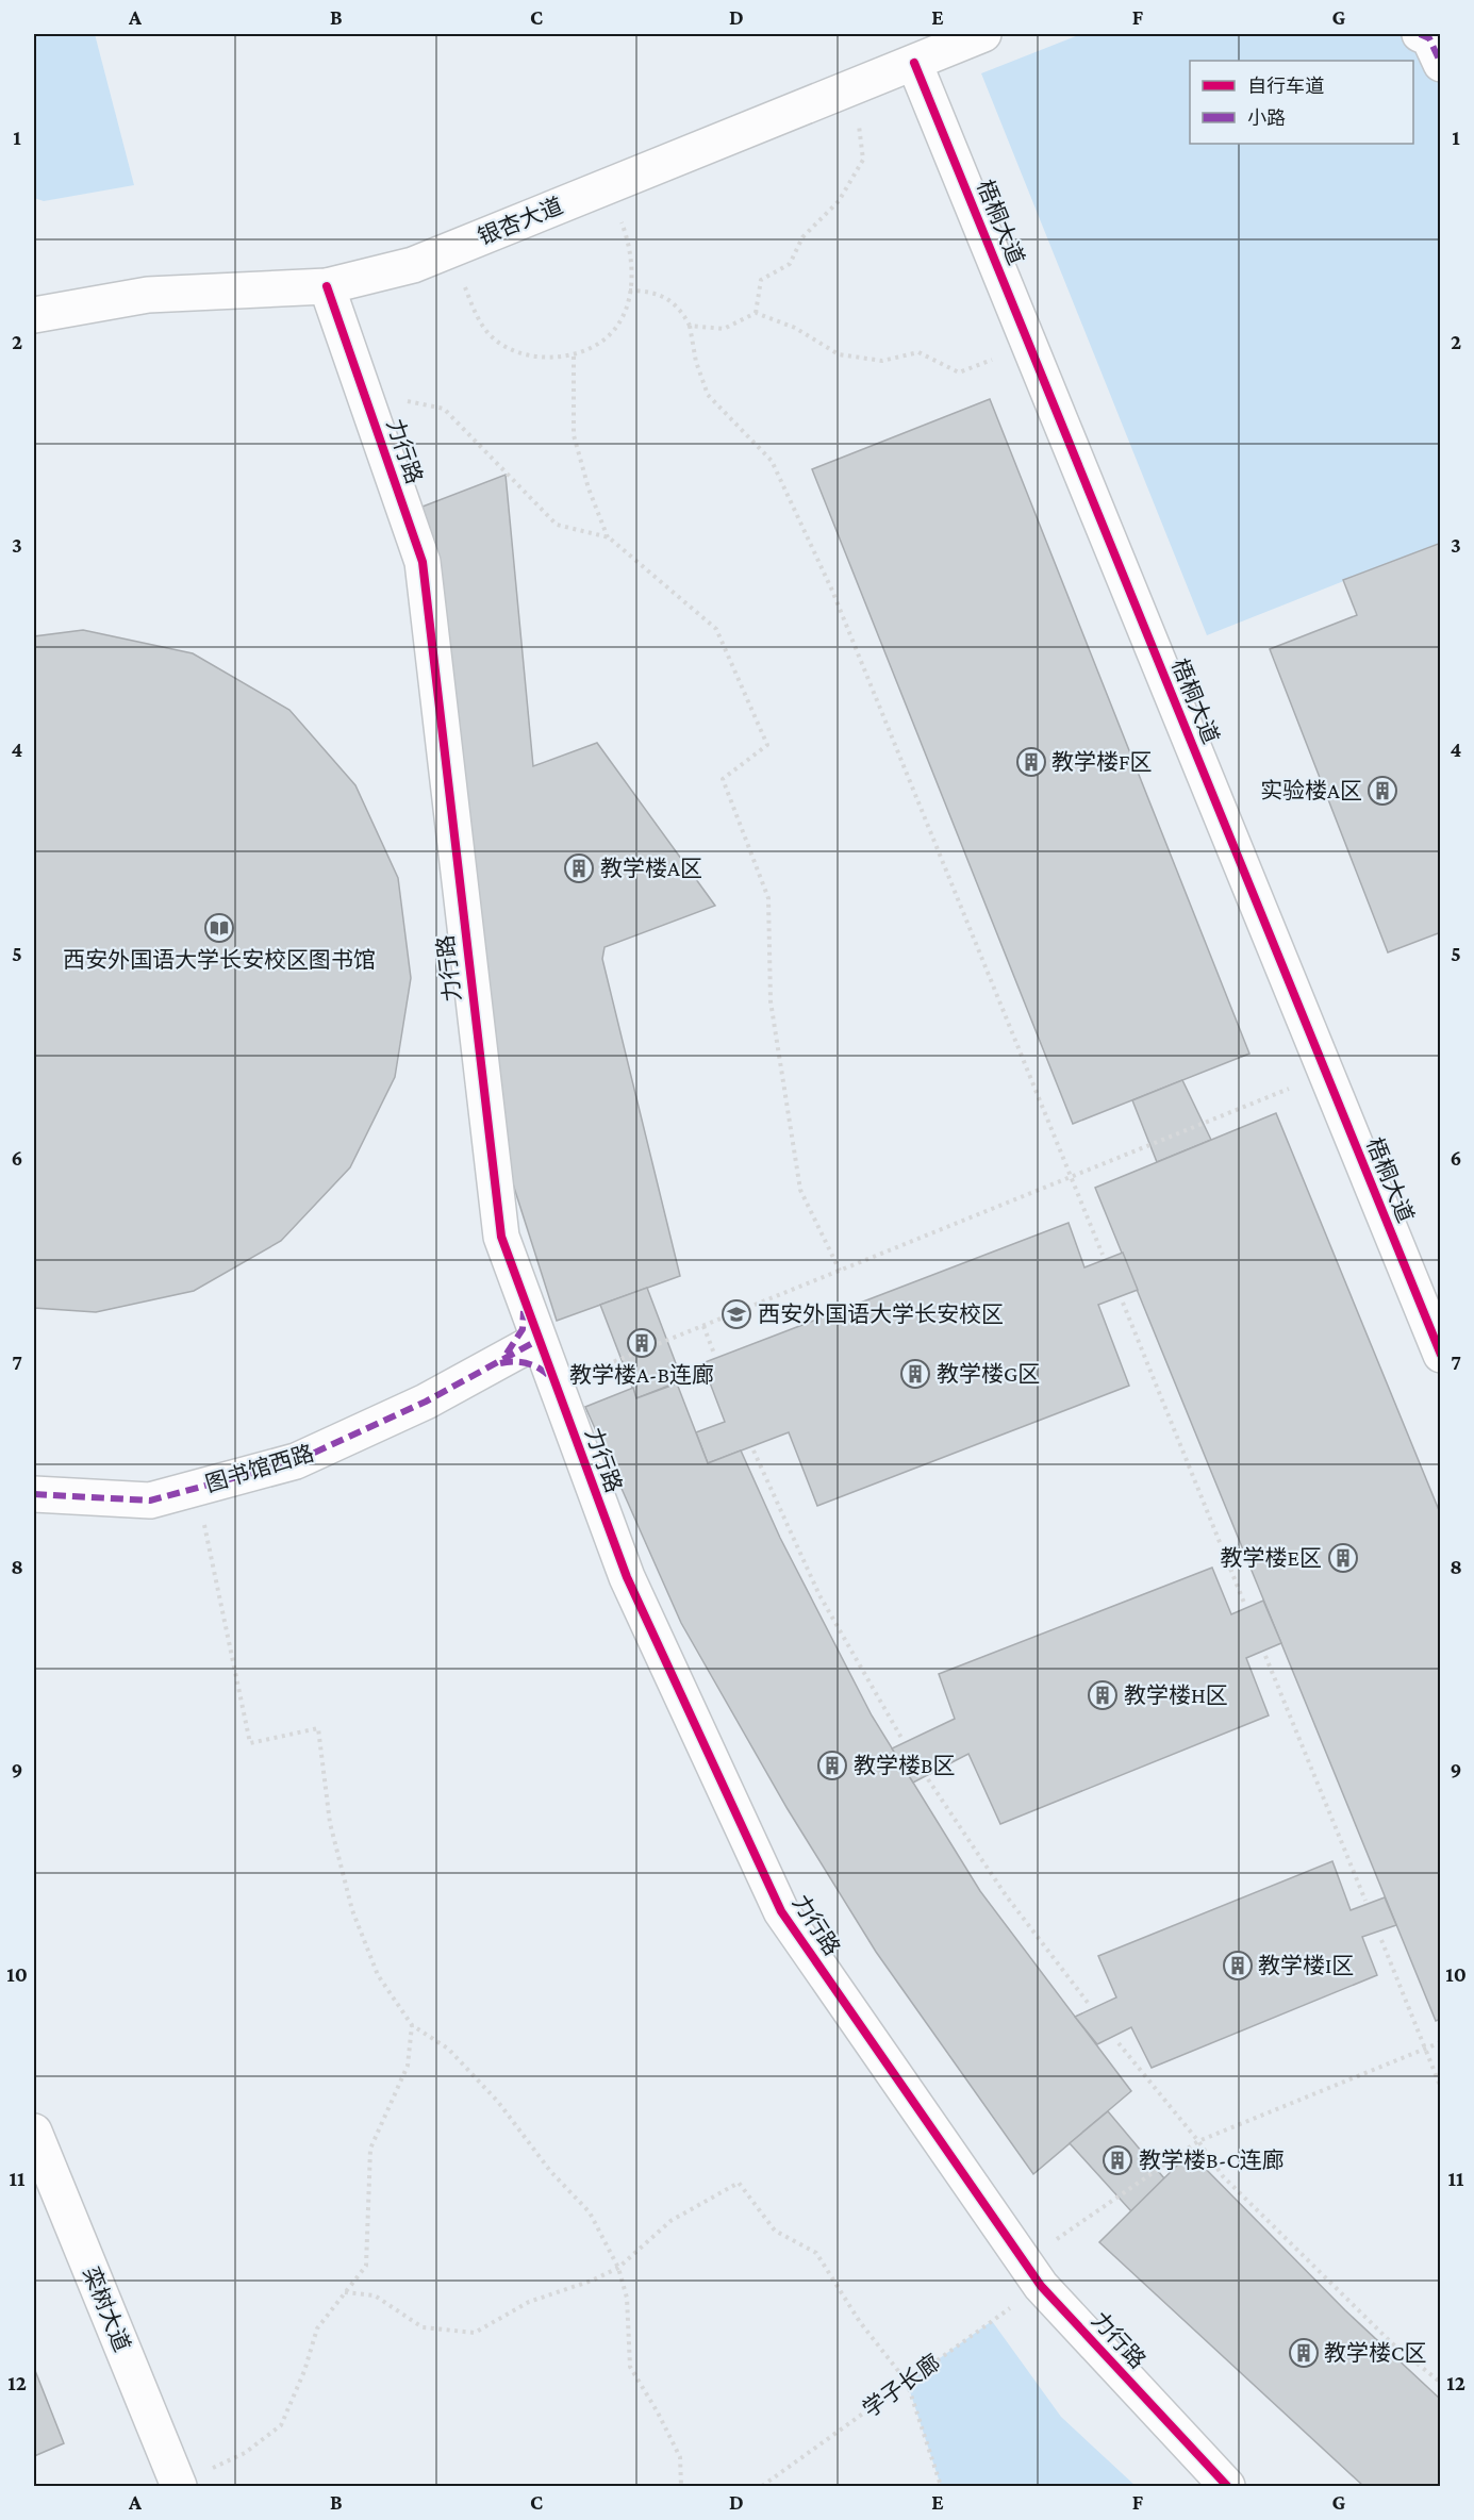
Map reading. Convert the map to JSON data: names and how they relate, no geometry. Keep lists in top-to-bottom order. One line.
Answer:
{"streets":{"street":["银杏大道","梧桐大道","力行路","图书馆西路","栾树大道"],"path":["学子长廊"]},"crossings":[["银杏大道","梧桐大道"],["银杏大道","力行路"],["力行路","图书馆西路"],["力行路","学子长廊"]],"places":{"building":["教学楼F区","实验楼A区","教学楼A区","教学楼A-B连廊","教学楼G区","教学楼E区","教学楼H区","教学楼B区","教学楼I区","教学楼B-C连廊","教学楼C区"],"library":["西安外国语大学长安校区图书馆"],"school or university":["西安外国语大学长安校区"]},"legend":["自行车道","小路"],"grid":{"columns":["A","B","C","D","E","F","G"],"rows":["1","2","3","4","5","6","7","8","9","10","11","12"]}}
